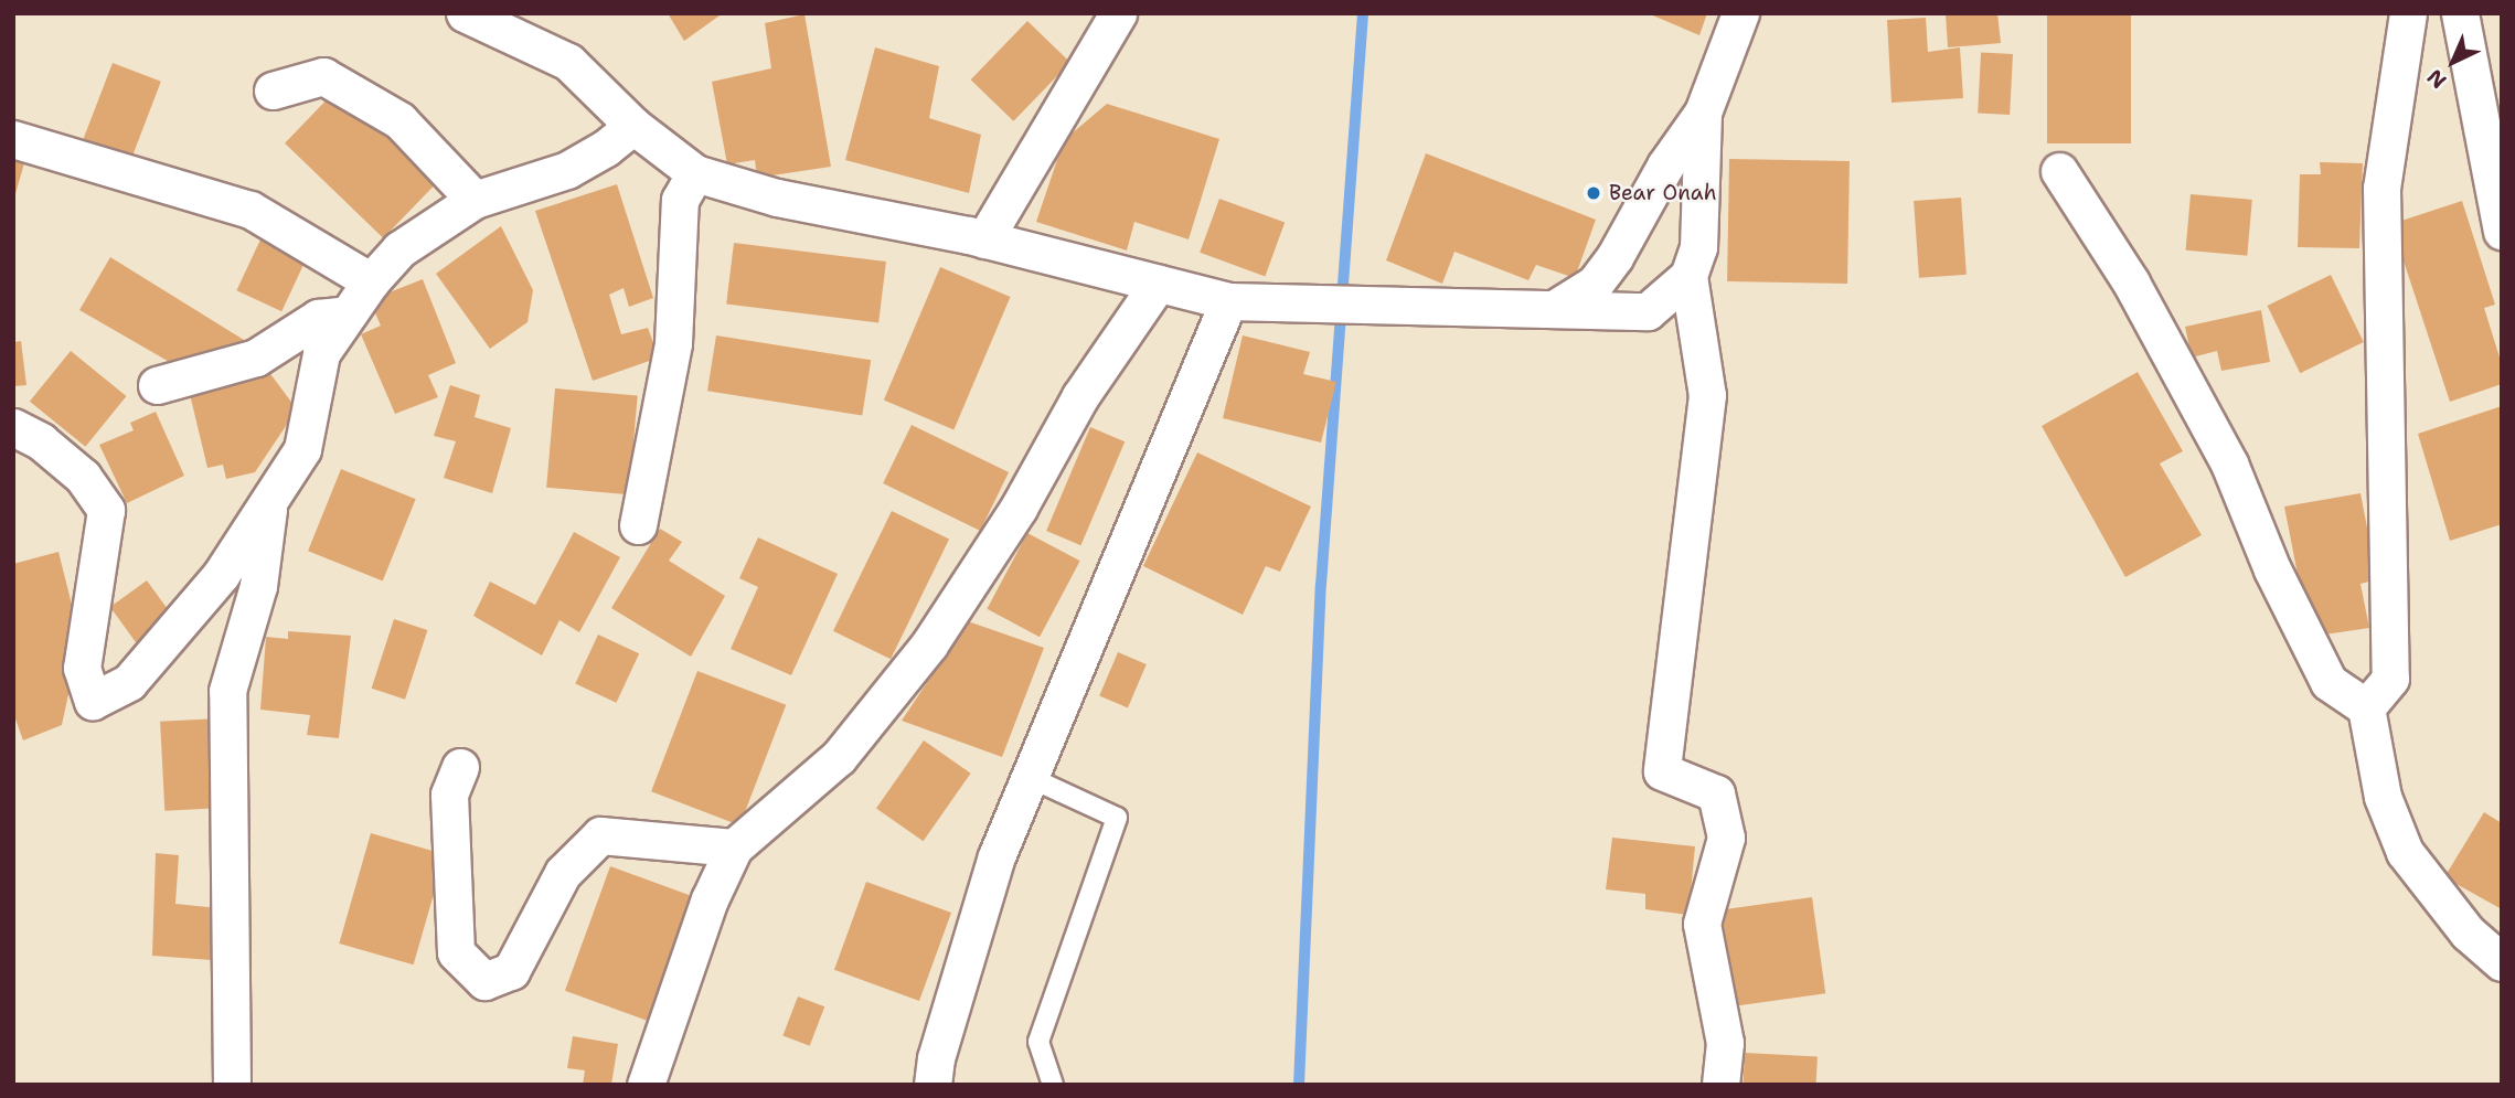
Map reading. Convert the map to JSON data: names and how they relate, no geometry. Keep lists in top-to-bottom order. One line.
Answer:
{"places":["Bear Onah"],"north":"bottom left"}
